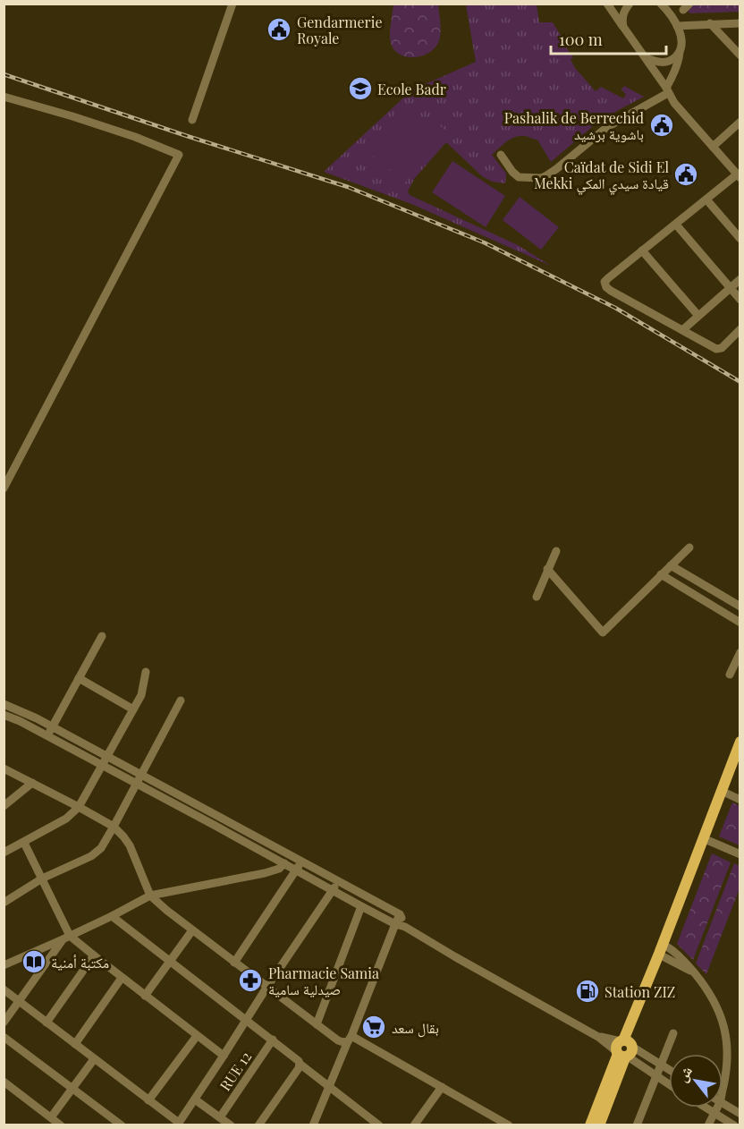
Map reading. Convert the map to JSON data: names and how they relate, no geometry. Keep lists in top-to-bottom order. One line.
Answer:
{"streets":{"street":["RUE 12"]},"places":{"public building":["Gendarmerie Royale","Pashalik de Berrechid باشوية برشيد","Caïdat de Sidi El Mekki قيادة سيدي المكي"],"school or university":["Ecole Badr"],"library":["مكتبة أمنية"],"pharmacy":["Pharmacie Samia صيدلية سامية"],"fuel station":["Station ZIZ"],"supermarket":["بقال سعد"]},"scale_bar":"100 m","north":"top left"}
